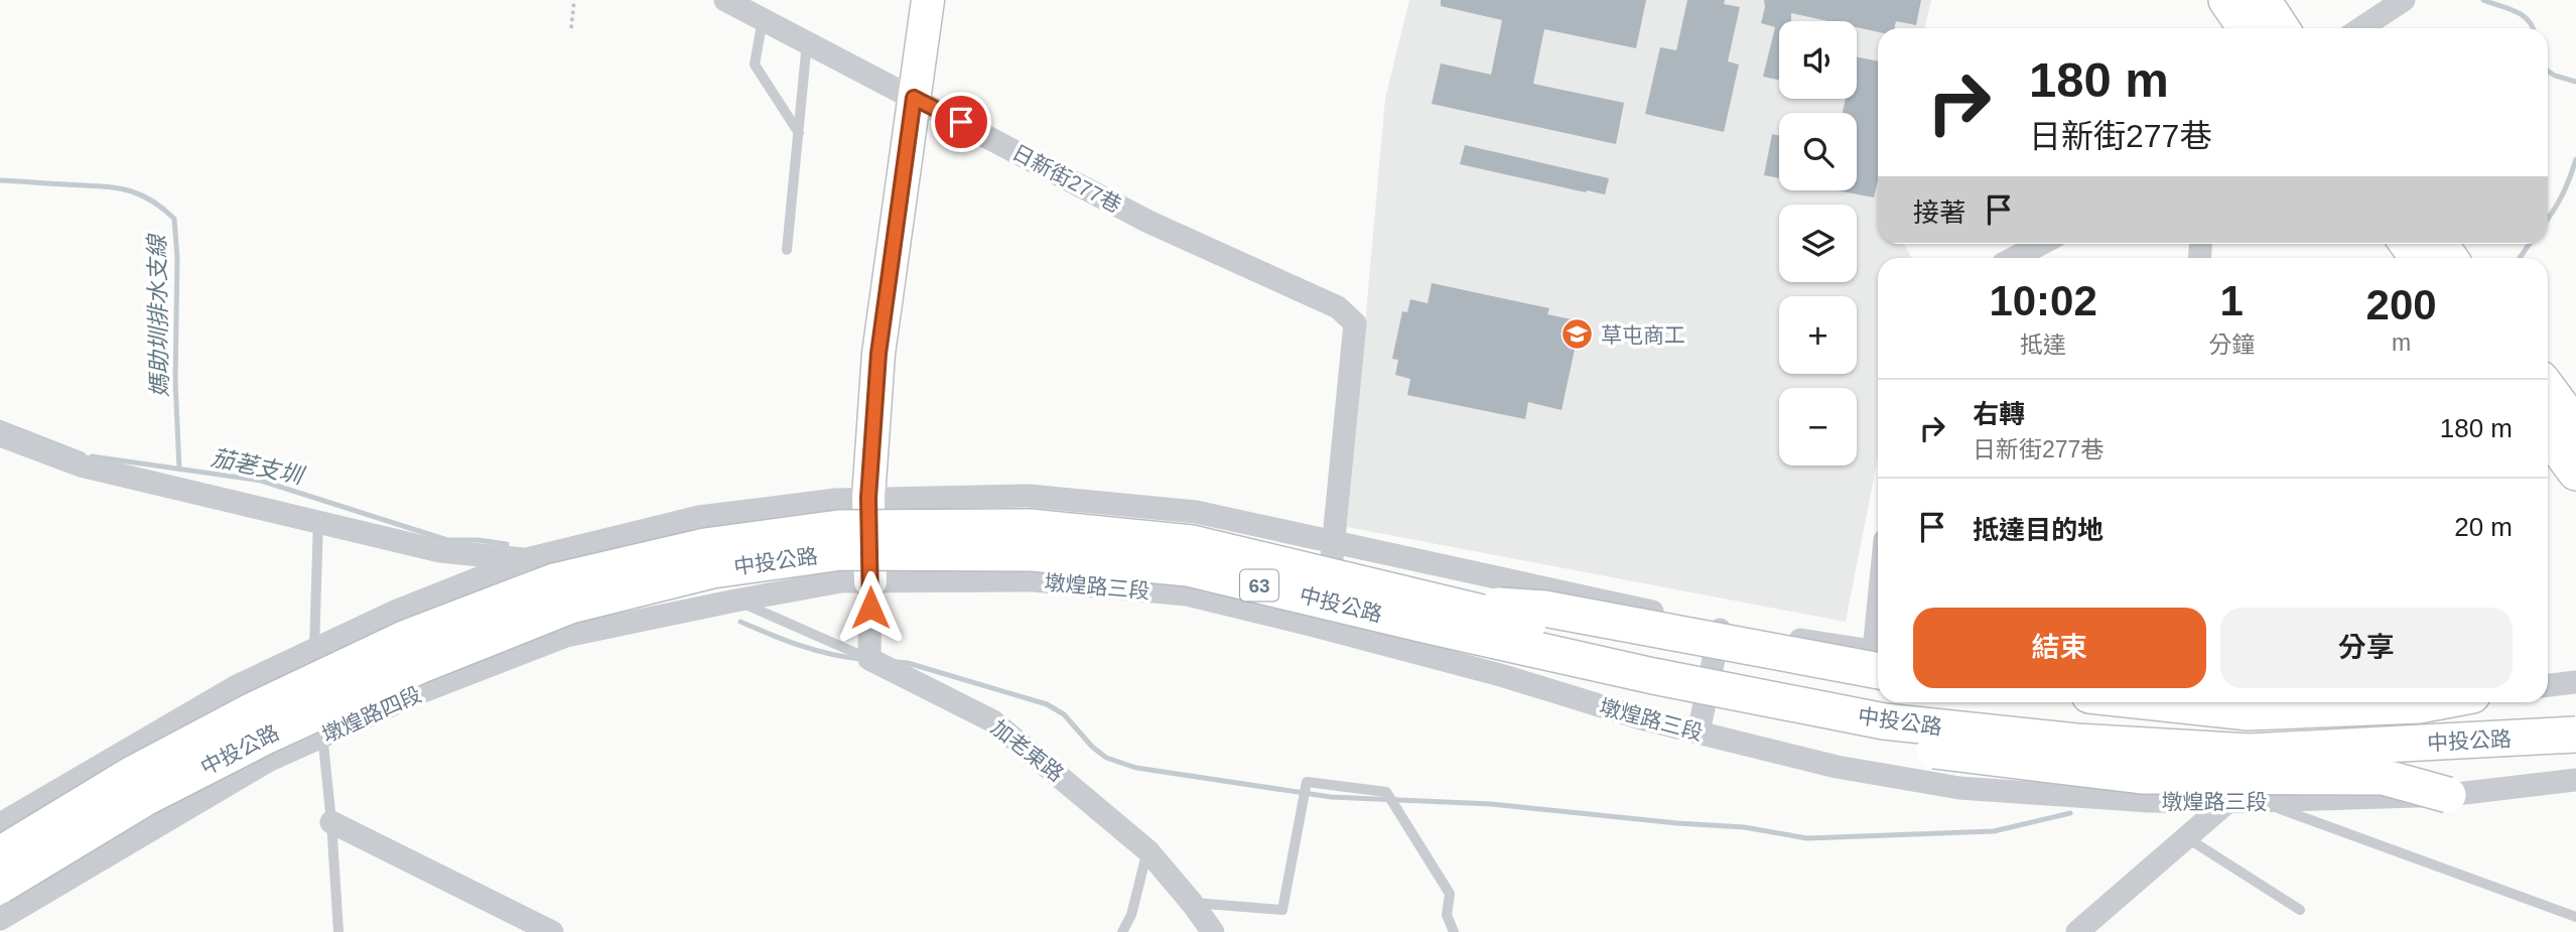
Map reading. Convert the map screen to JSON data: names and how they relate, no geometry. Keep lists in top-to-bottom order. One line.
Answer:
{"streets":{"main road":["中投公路","63"],"street":["日新街277巷","墩煌路三段","墩煌路四段","加老東路"]},"crossings":[["墩煌路三段","墩煌路四段"]],"water":["媽助圳排水支線","茄荖支圳"],"places":{"school or university":["草屯商工"]},"page":{"map_buttons":["+","−"],"turn":["180 m","日新街277巷"],"then":"接著","eta":["10:02","抵達","1","分鐘","200","m"],"list":[{"name":"右轉","note":"日新街277巷","value":"180 m"},{"name":"抵達目的地","value":"20 m"}],"buttons":["結束","分享"]}}
